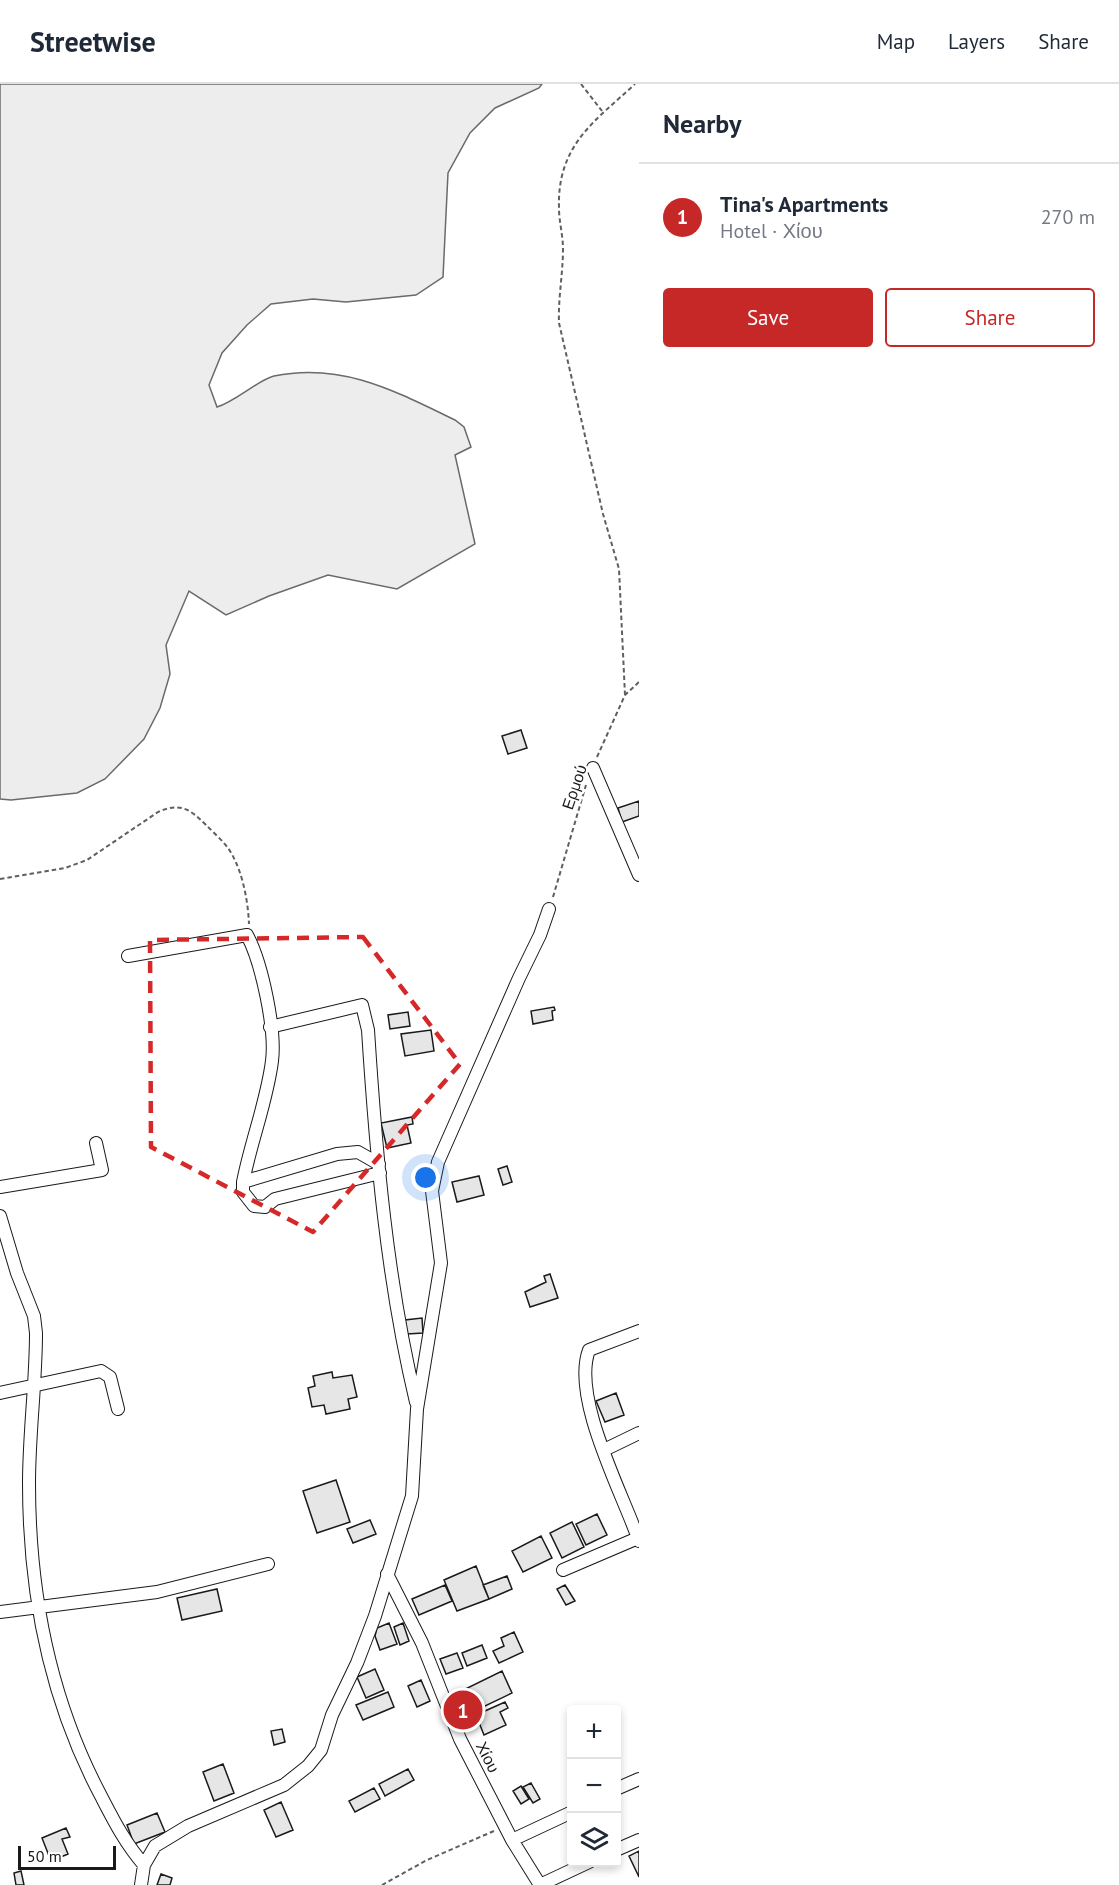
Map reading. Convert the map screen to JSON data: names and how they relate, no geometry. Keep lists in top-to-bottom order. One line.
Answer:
{"streets":{"street":["Χίου"],"path":["Ερμού"]},"scale_bar":"50 m","page":{"header":"Streetwise","nav":["Map","Layers","Share"],"heading":"Nearby","list":[{"mark":"1","name":"Tina's Apartments","note":"Hotel · Χίου","value":"270 m"}],"buttons":["Save","Share"],"pins":"1","map_buttons":["+","−"],"scale":"50 m"}}
